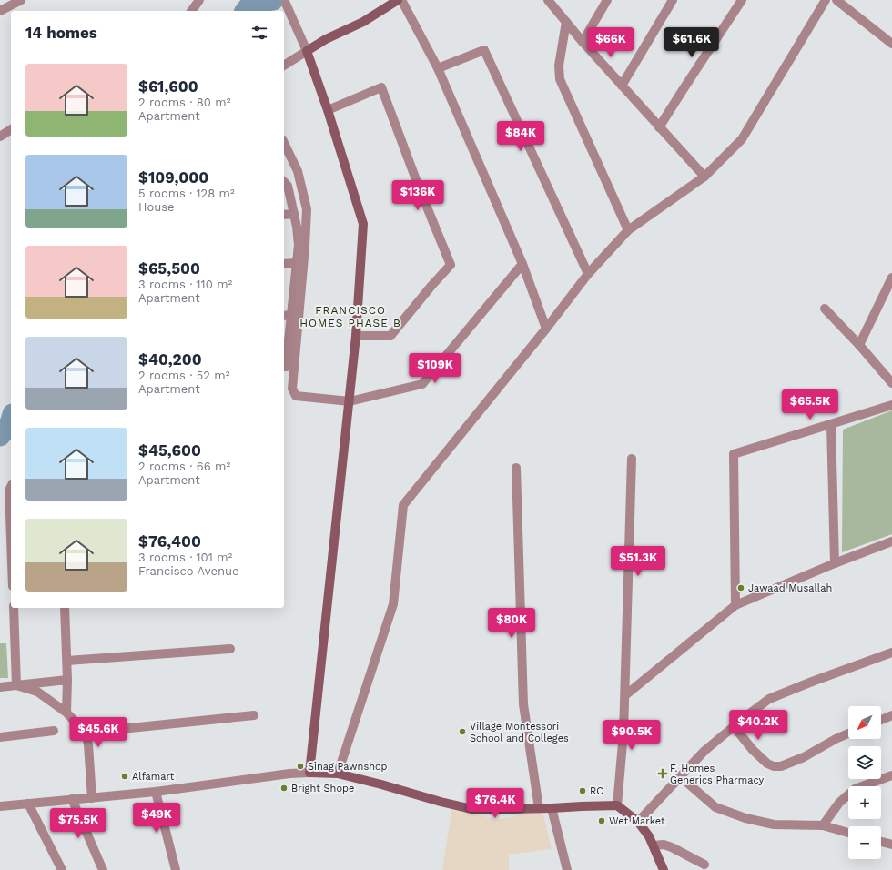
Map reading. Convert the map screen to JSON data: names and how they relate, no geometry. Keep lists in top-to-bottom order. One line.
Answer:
{"districts":["FRANCISCO HOMES PHASE B"],"places":{"other":["Jawaad Musallah","Village Montessori School and Colleges","Sinag Pawnshop","Alfamart","Bright Shope","RC","Wet Market"],"health":["F. Homes Generics Pharmacy"]},"north":"bottom left","page":{"heading":"14 homes","price":["$66K","$61.6K","$84K","$136K","$109K","$65.5K","$51.3K","$80K","$40.2K","$45.6K","$90.5K","$76.4K","$49K","$75.5K"],"list":[{"name":"$61,600","note":"2 rooms · 80 m² · Apartment"},{"name":"$109,000","note":"5 rooms · 128 m² · House"},{"name":"$65,500","note":"3 rooms · 110 m² · Apartment"},{"name":"$40,200","note":"2 rooms · 52 m² · Apartment"},{"name":"$45,600","note":"2 rooms · 66 m² · Apartment"},{"name":"$76,400","note":"3 rooms · 101 m² · Francisco Avenue"}],"map_buttons":["+","−"]}}
